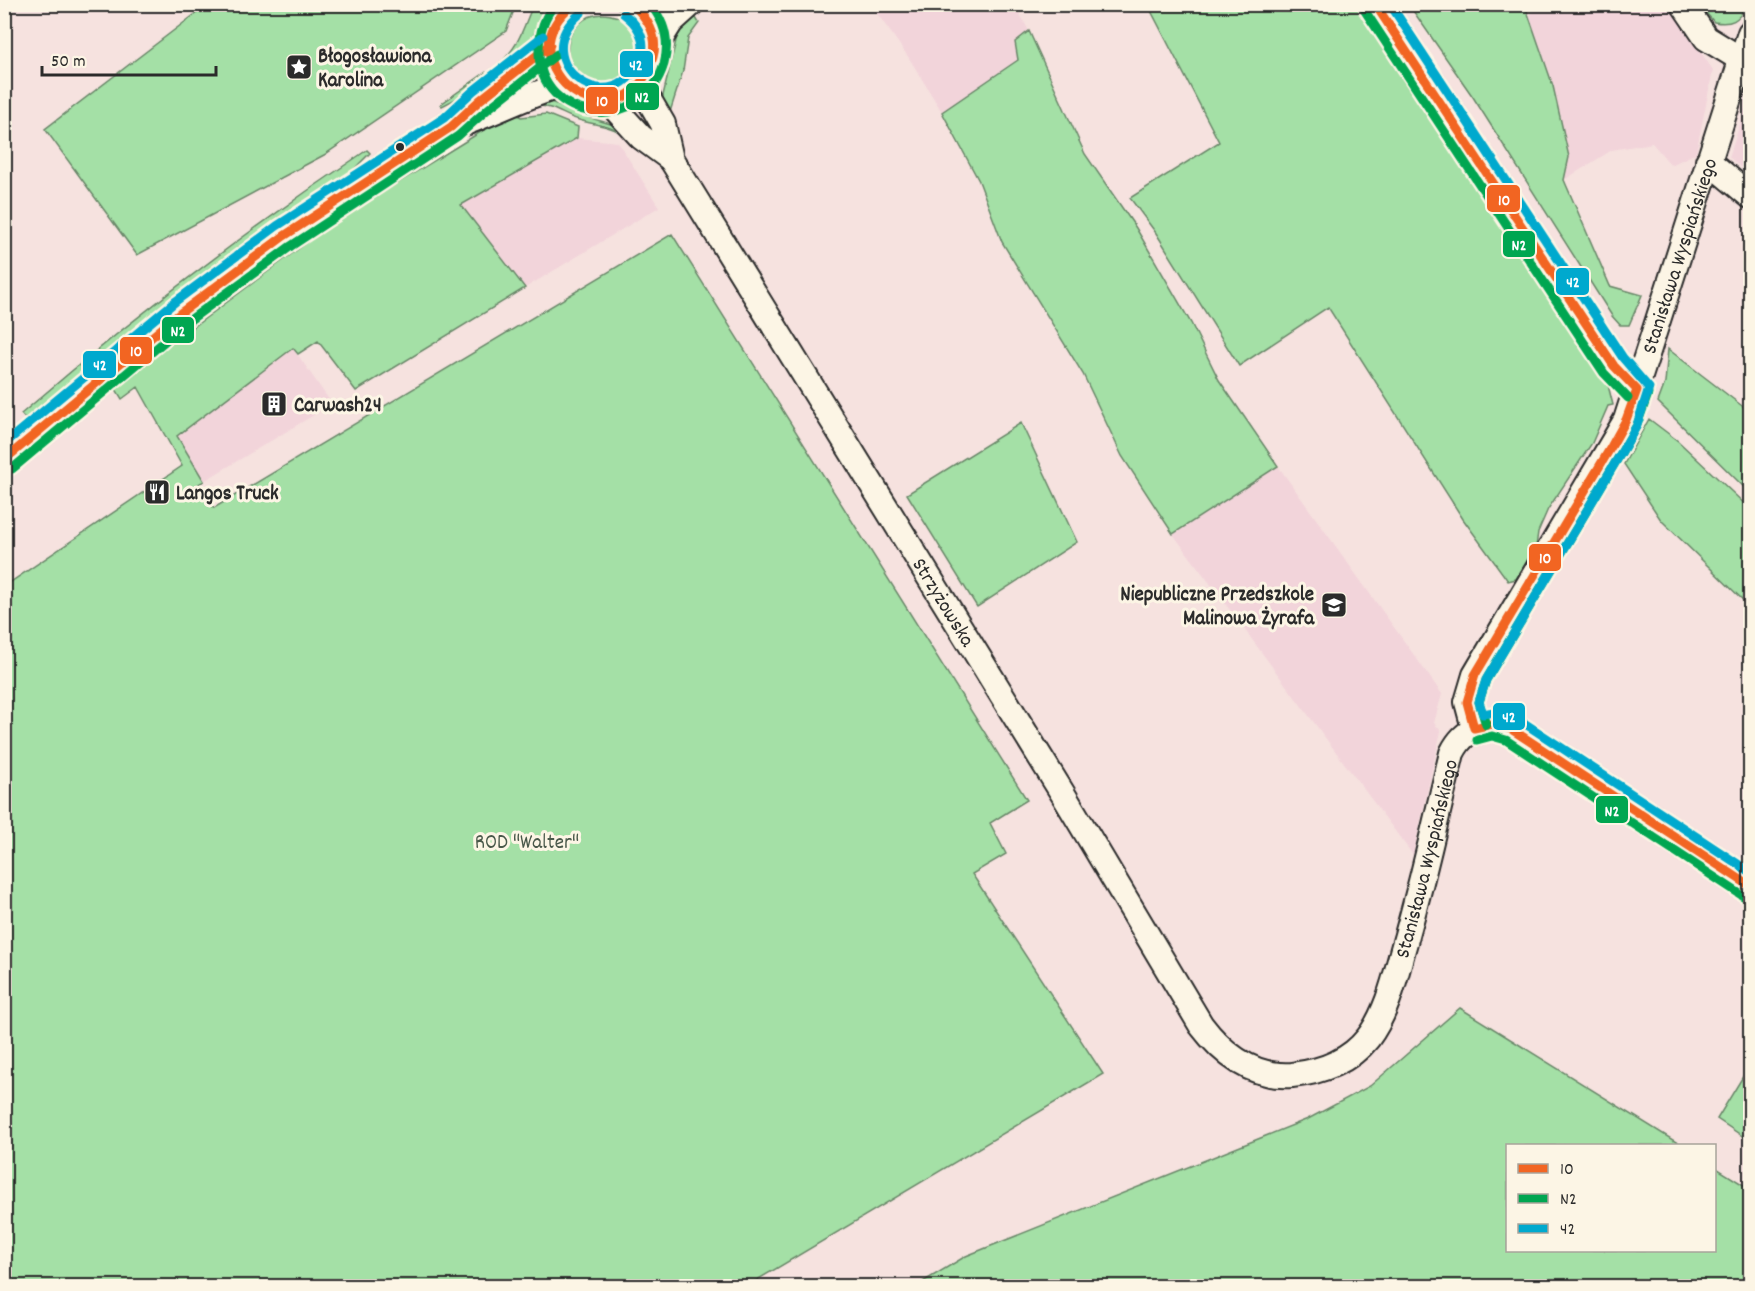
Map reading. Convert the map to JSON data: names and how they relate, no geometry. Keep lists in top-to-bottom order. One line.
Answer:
{"streets":{"street":["Stanisława Wyspiańskiego","Strzyżowska"]},"crossings":[["Stanisława Wyspiańskiego","Strzyżowska"]],"parks":["ROD \"Walter\""],"places":{"place":["Błogosławiona Karolina"],"building":["Carwash24"],"restaurant":["Langos Truck"],"school or university":["Niepubliczne Przedszkole Malinowa Żyrafa"]},"lines":["transit line 10","transit line N2","transit line 42"],"legend":["10","N2","42"],"scale_bar":"50 m"}
